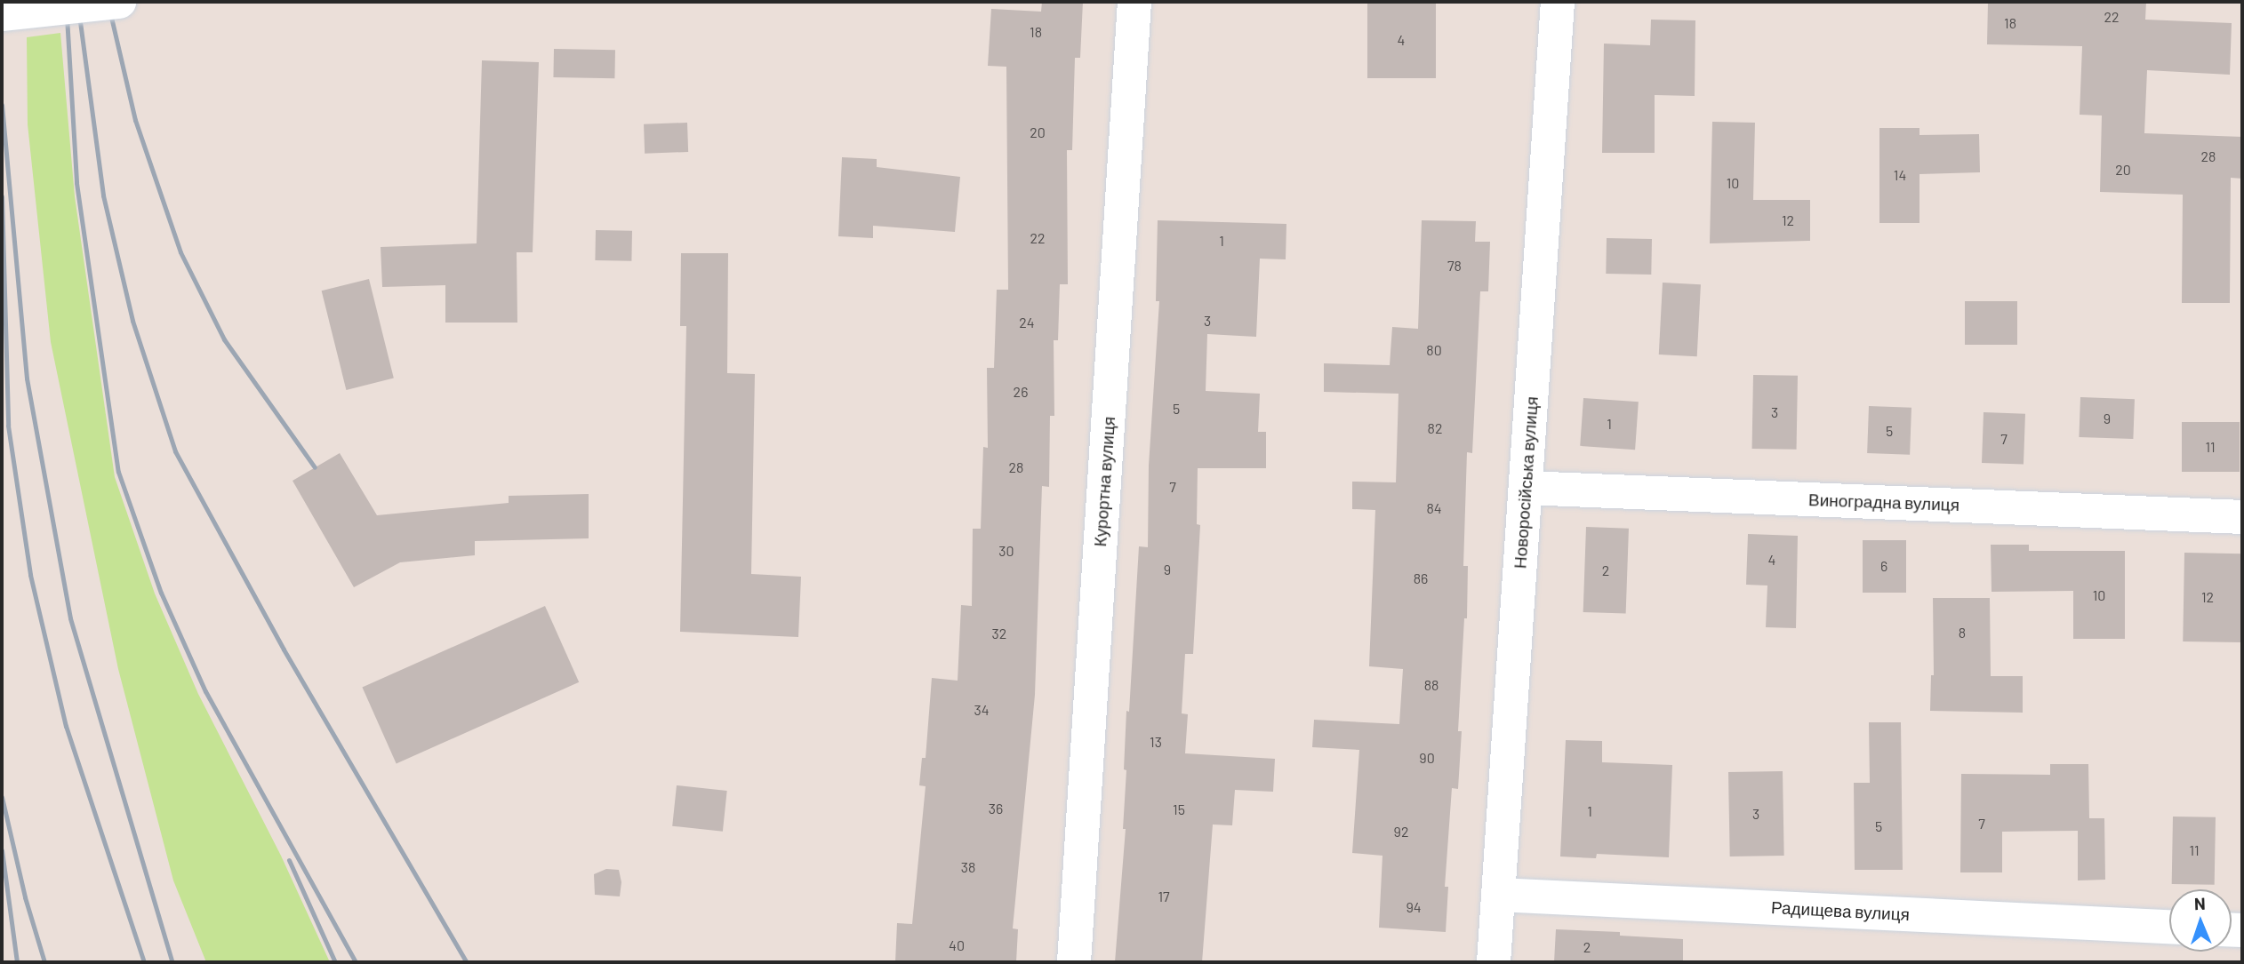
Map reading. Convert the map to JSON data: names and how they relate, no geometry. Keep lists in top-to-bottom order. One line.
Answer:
{"streets":{"street":["Курортна вулиця","Новоросійська вулиця","Виноградна вулиця","Радищева вулиця"]},"crossings":[["Новоросійська вулиця","Виноградна вулиця"],["Новоросійська вулиця","Радищева вулиця"]],"house_numbers":["22","18","18","4","20","28","20","14","10","12","22","1","78","3","24","80","26","5","3","9","1","82","5","7","11","28","7","84","30","4","6","9","2","86","10","12","8","32","88","34","13","90","36","15","1","3","7","5","92","11","38","17","94","40","2"],"north":"top"}
